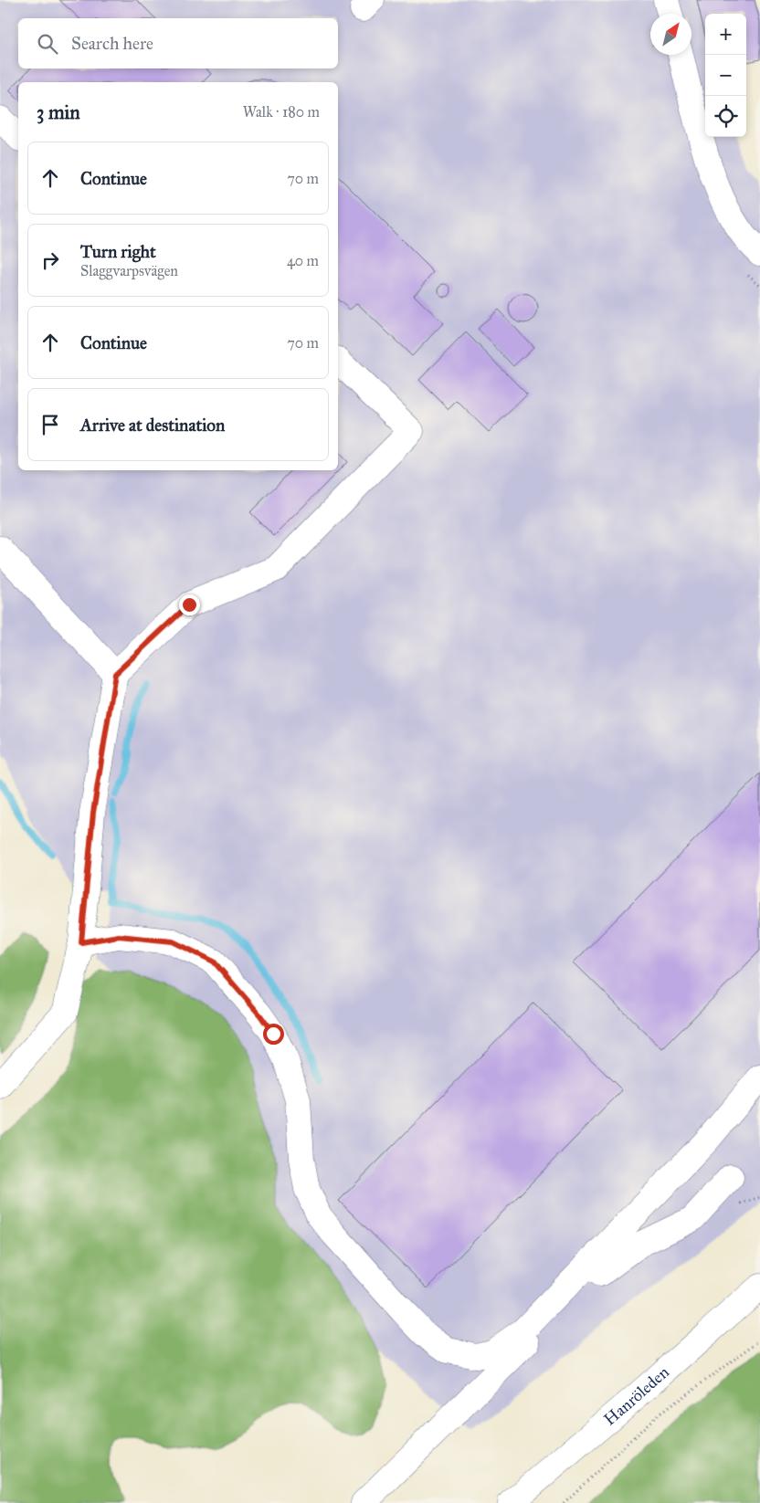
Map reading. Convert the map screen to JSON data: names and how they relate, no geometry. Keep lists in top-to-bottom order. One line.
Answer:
{"streets":{"main road":["Hanröleden"]},"north":"top right","page":{"map_buttons":["+","−"],"search":"Search here","heading":["3 min","Walk · 180 m"],"list":[["Continue","70 m"],["Turn right","Slaggvarpsvägen","40 m"],["Continue","70 m"],"Arrive at destination"]}}
